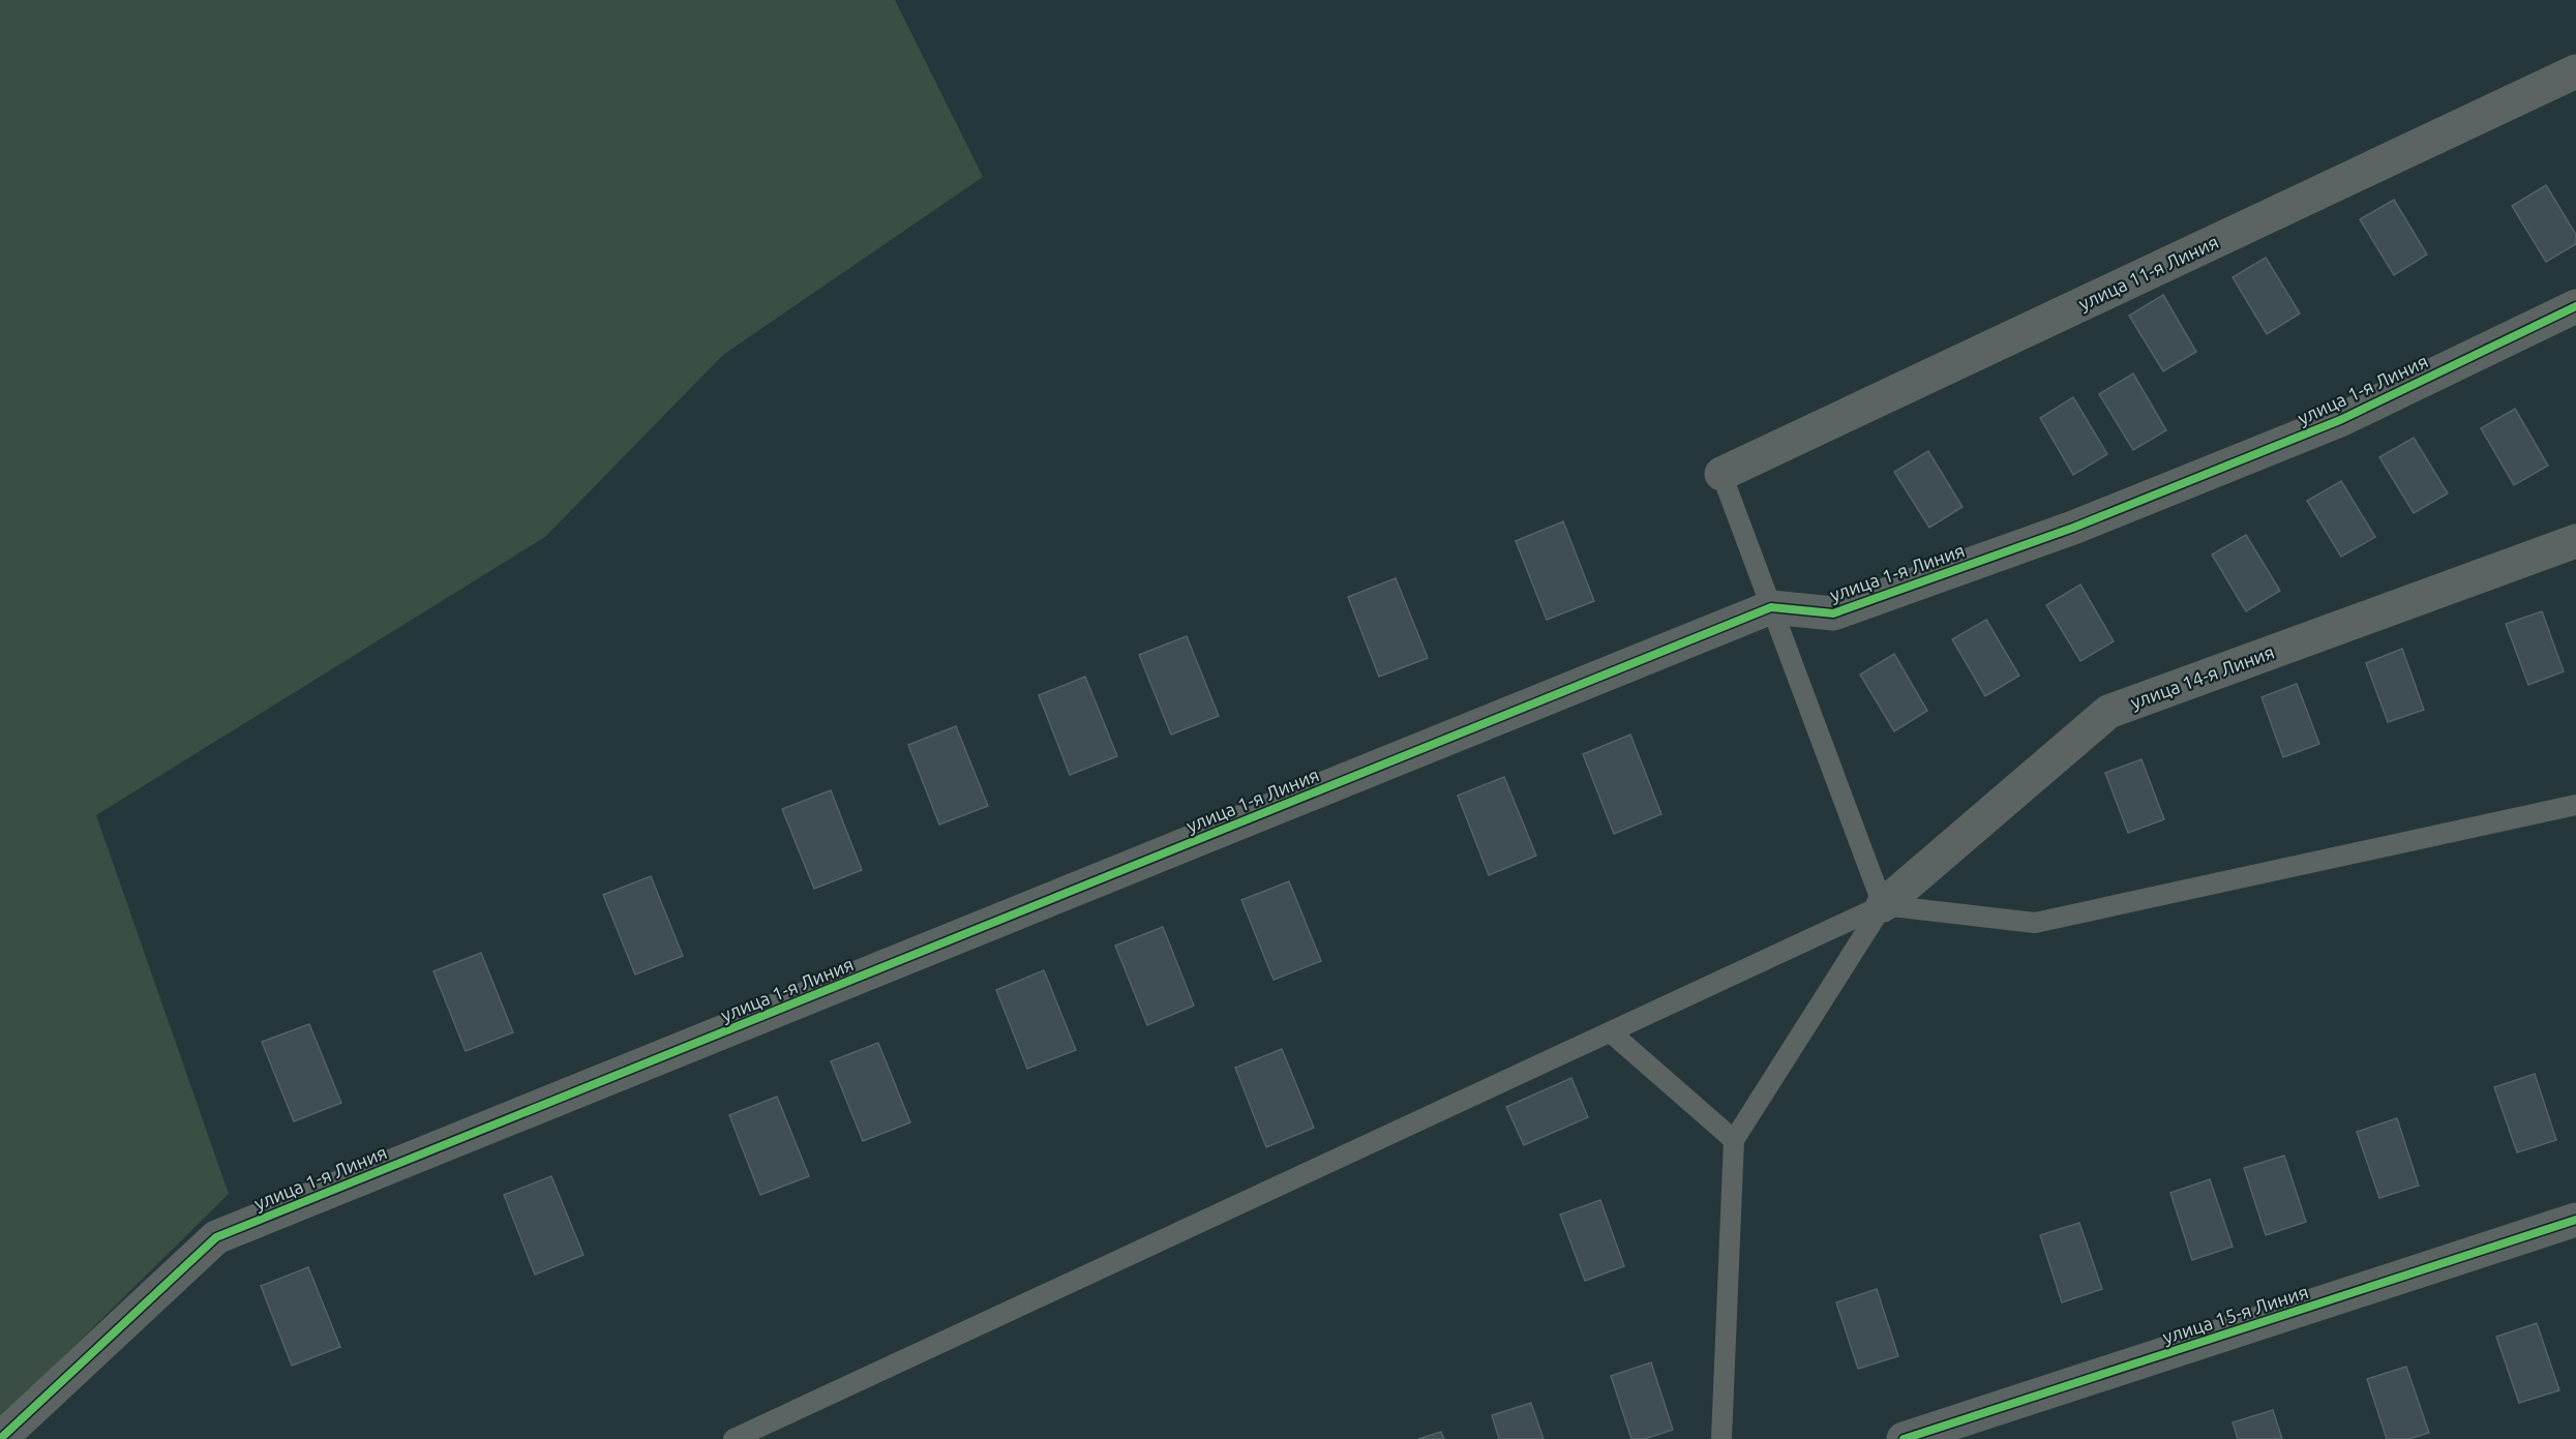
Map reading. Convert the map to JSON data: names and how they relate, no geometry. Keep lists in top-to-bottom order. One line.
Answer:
{"streets":{"street":["улица 11-я Линия","улица 1-я Линия","улица 14-я Линия","улица 15-я Линия"]}}
